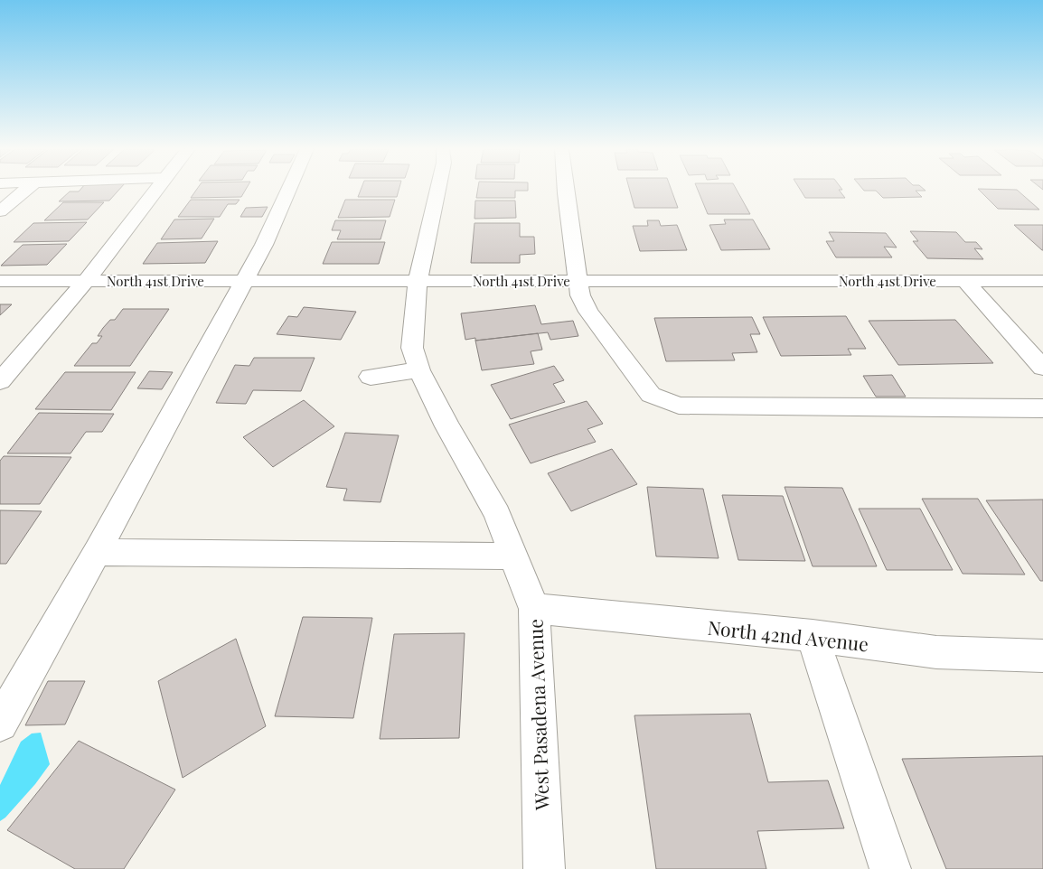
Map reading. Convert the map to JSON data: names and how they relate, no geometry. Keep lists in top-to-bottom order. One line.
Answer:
{"streets":{"street":["North 41st Drive","North 42nd Avenue","West Pasadena Avenue"]},"crossings":[["North 41st Drive","West Pasadena Avenue"],["North 42nd Avenue","West Pasadena Avenue"]]}
